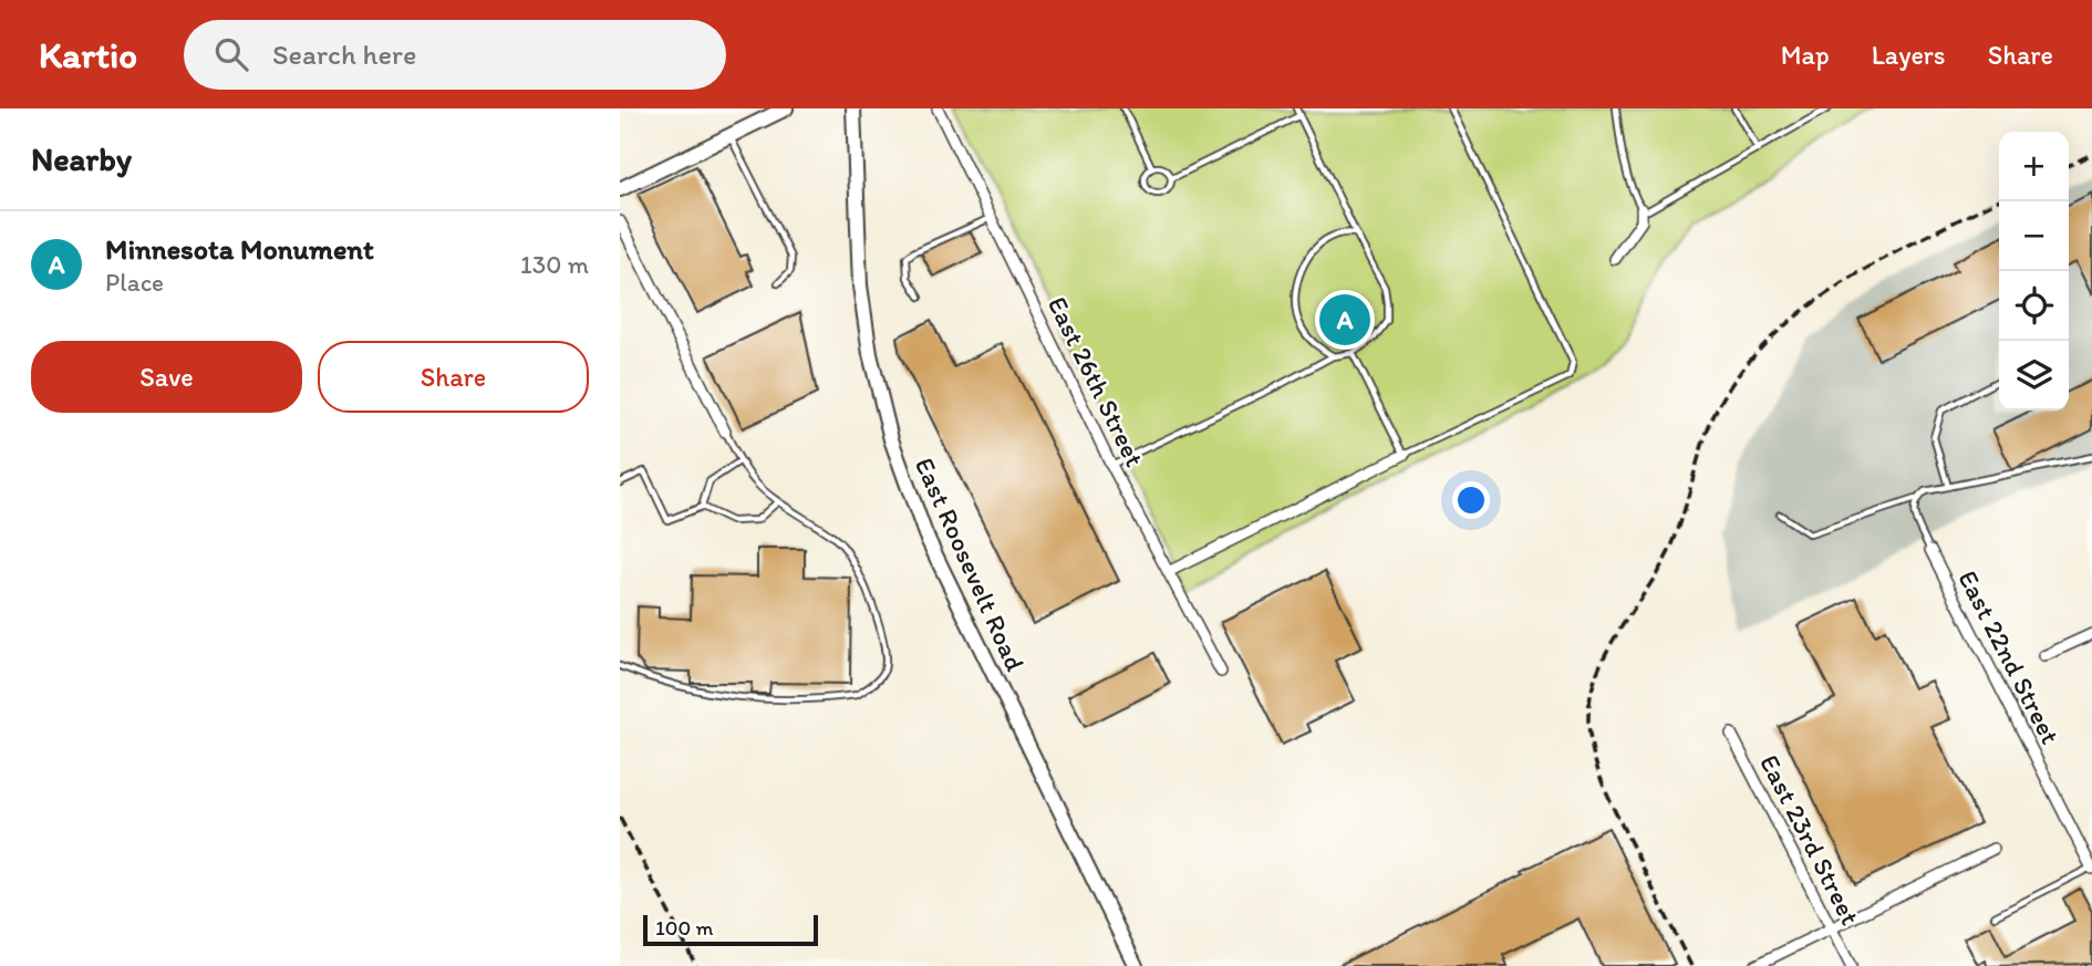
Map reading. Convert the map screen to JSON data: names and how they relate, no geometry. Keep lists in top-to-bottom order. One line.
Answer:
{"streets":{"main road":["East Roosevelt Road"],"street":["East 26th Street","East 22nd Street","East 23rd Street"]},"scale_bar":"100 m","page":{"header":"Kartio","search":"Search here","nav":["Map","Layers","Share"],"heading":"Nearby","map_buttons":["+","−"],"list":[{"mark":"A","name":"Minnesota Monument","note":"Place","value":"130 m"}],"pins":"A","buttons":["Save","Share"],"scale":"100 m"}}
